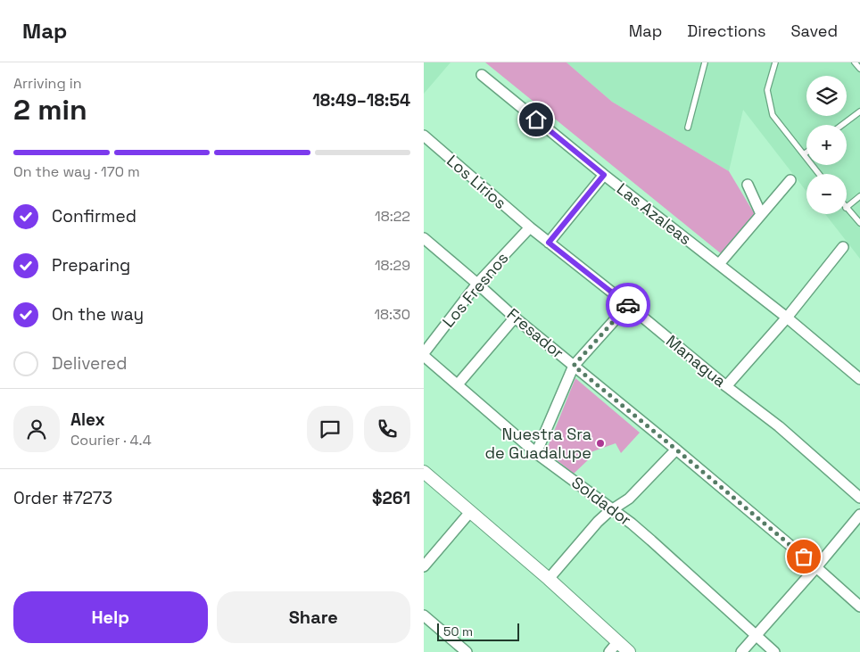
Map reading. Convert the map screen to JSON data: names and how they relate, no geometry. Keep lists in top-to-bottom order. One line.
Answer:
{"streets":{"street":["Los Lirios","Las Azaleas","Los Fresnos","Fresador","Managua","Soldador"]},"crossings":[["Los Lirios","Los Fresnos"],["Los Lirios","Managua"],["Los Fresnos","Fresador"],["Los Fresnos","Managua"],["Los Fresnos","Soldador"]],"places":["Nuestra Sra de Guadalupe"],"scale_bar":"50 m","page":{"header":"Map","nav":["Map","Directions","Saved"],"heading":["2 min","Arriving in","18:49–18:54"],"panel":["Alex","Courier · 4.4","Order #7273","$261"],"map_buttons":["+","−"],"bar":"On the way · 170 m","list":[["Confirmed","18:22"],["Preparing","18:29"],["On the way","18:30"],"Delivered"],"buttons":["Help","Share"],"scale":"50 m"}}
